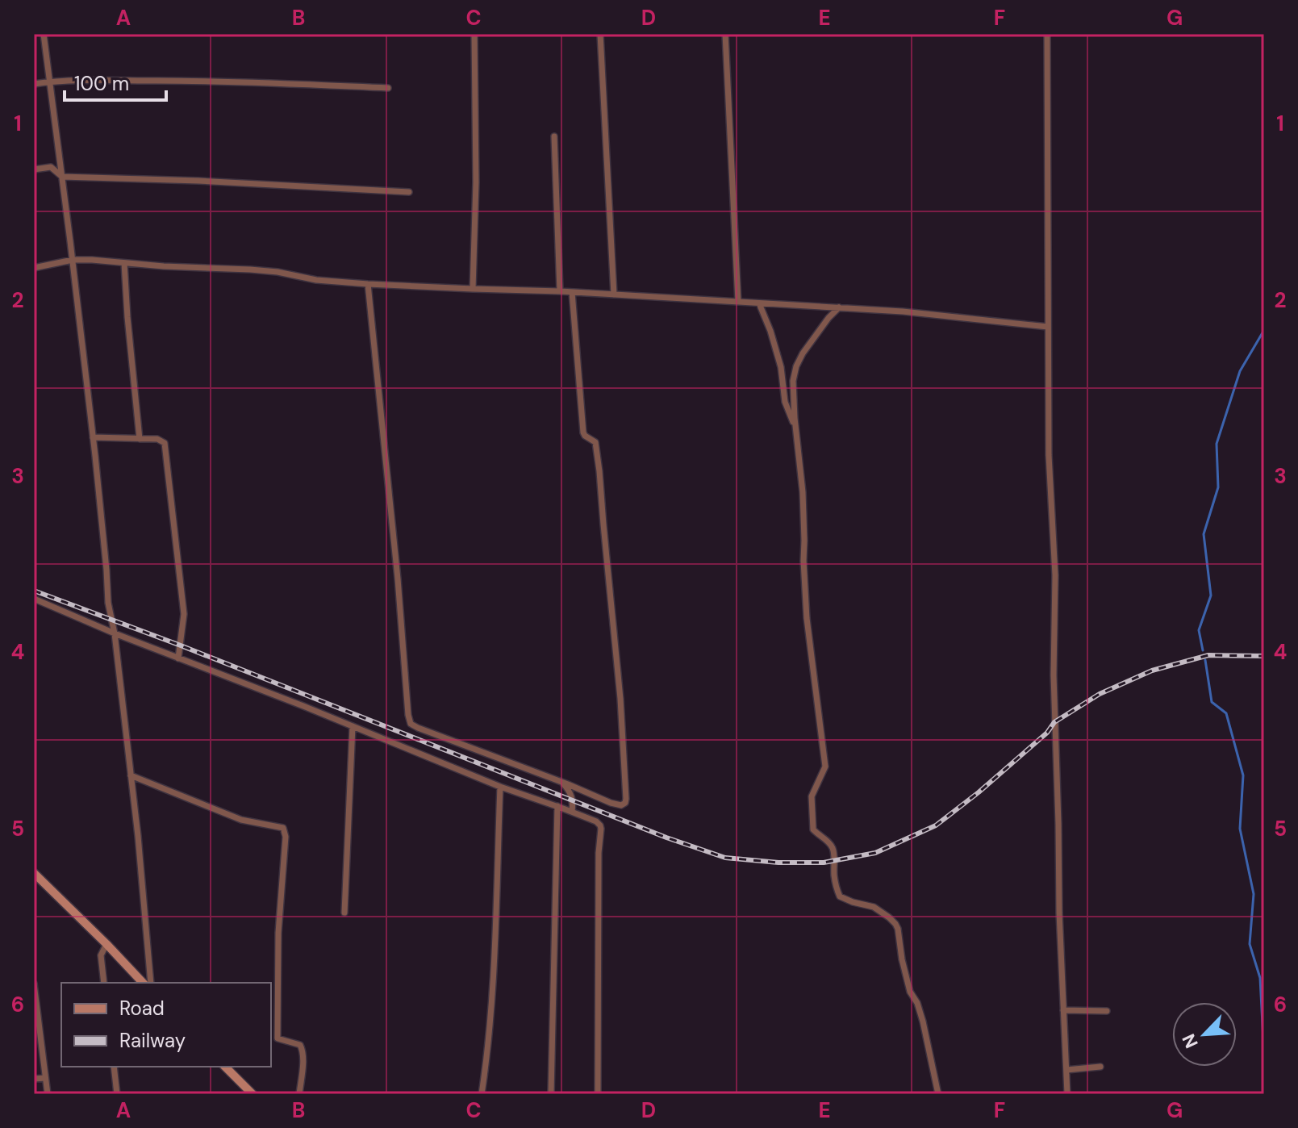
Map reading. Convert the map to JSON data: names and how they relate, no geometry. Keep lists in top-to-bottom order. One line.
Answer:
{"legend":["Road","Railway"],"scale_bar":"100 m","north":"bottom left","grid":{"columns":["A","B","C","D","E","F","G"],"rows":["1","2","3","4","5","6"]}}
